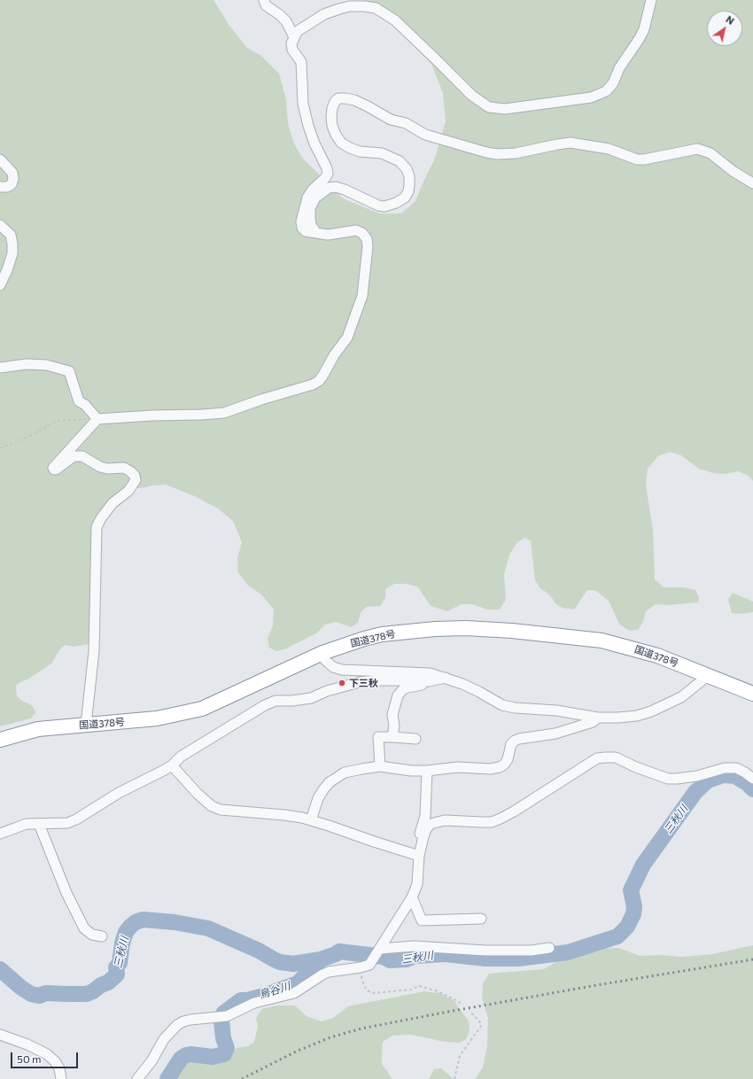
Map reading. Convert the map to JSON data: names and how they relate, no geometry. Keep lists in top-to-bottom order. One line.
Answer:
{"streets":{"highway":["国道378号"]},"water":["三秋川","鳥谷川"],"places":["下三秋"],"scale_bar":"50 m","north":"top right"}
